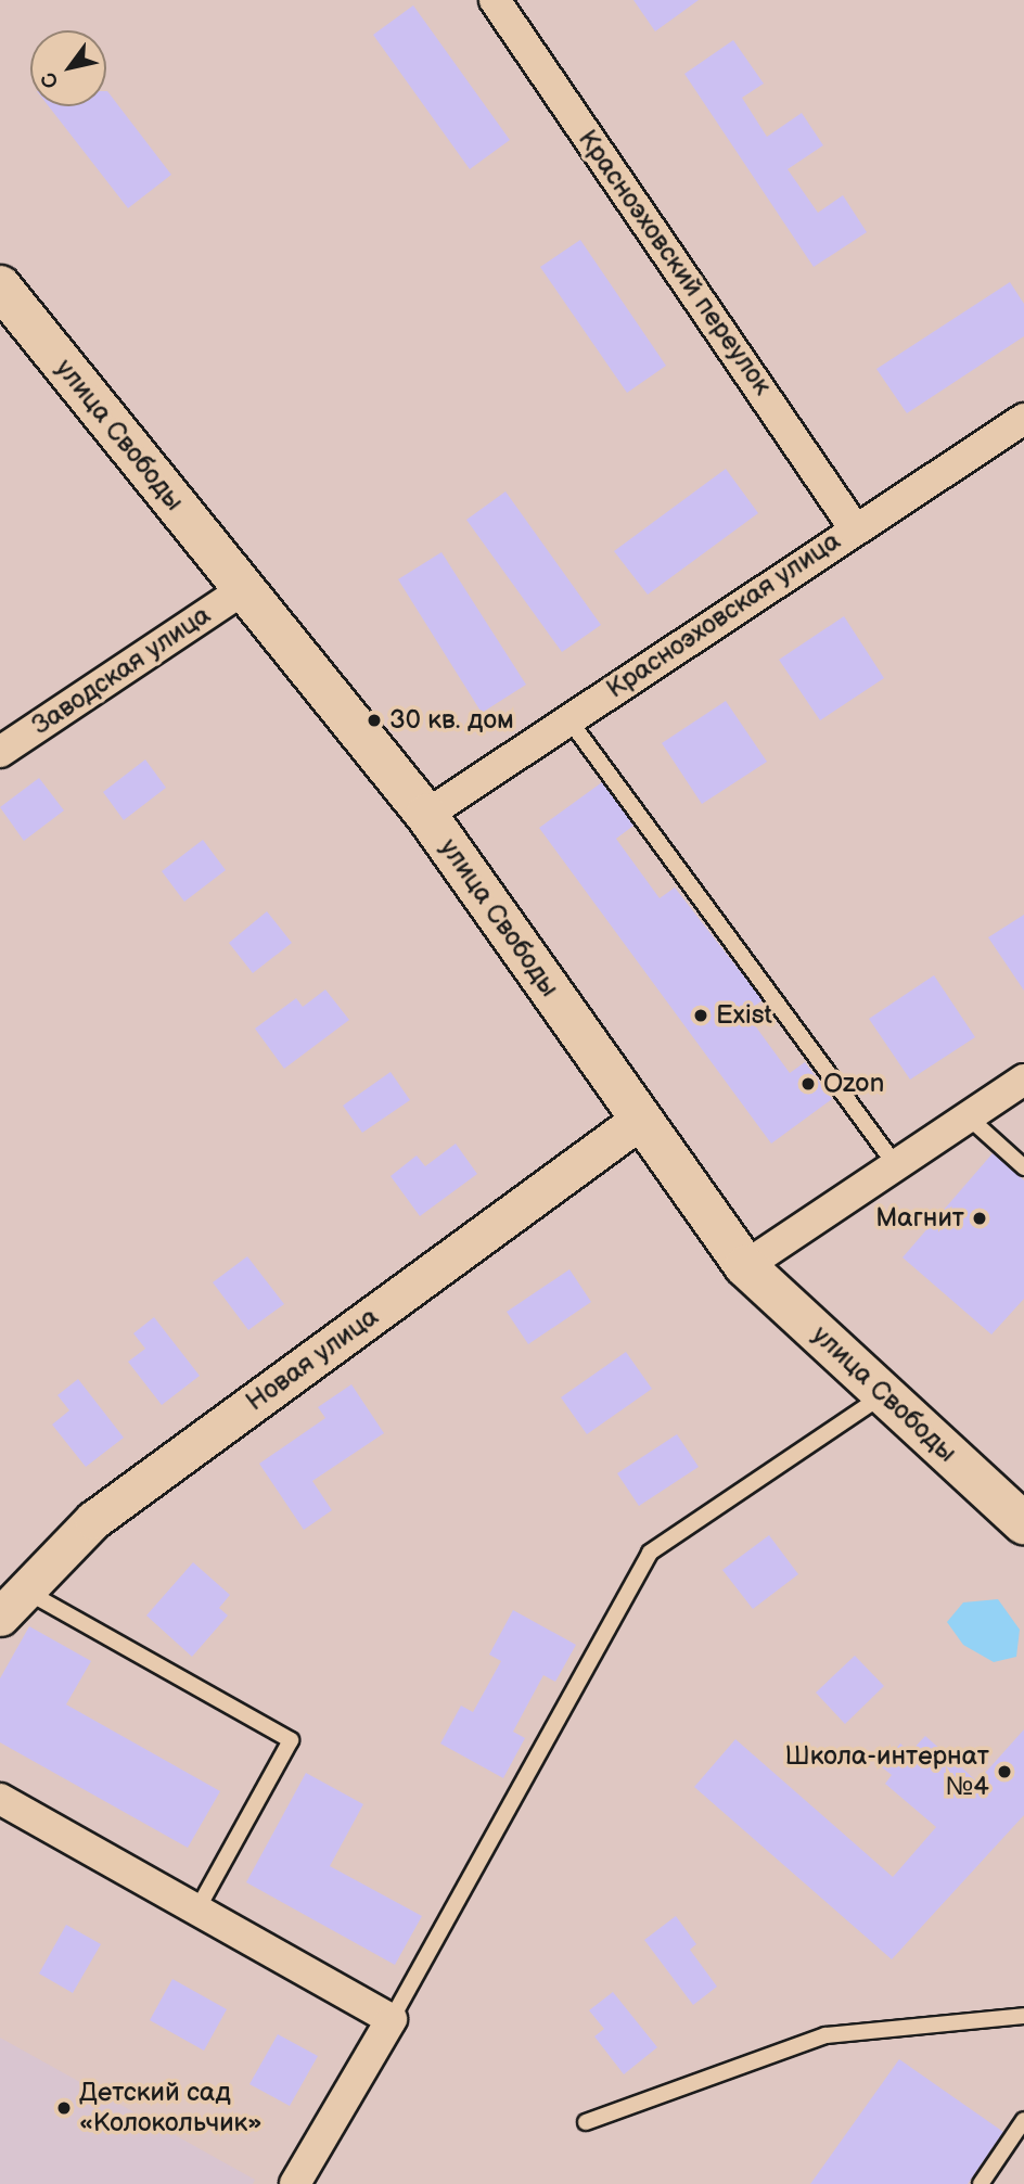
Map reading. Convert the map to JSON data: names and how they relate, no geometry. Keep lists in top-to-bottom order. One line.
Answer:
{"streets":{"main road":["улица Свободы"],"street":["Красноэховский переулок","Красноэховская улица","Заводская улица","Новая улица"]},"crossings":[["Красноэховский переулок","Красноэховская улица"],["улица Свободы","Красноэховская улица"],["улица Свободы","Заводская улица"],["улица Свободы","Новая улица"]],"places":["30 кв. дом","Exist","Ozon","Магнит","Школа-интернат №4","Детский сад «Колокольчик»"],"north":"bottom left"}
